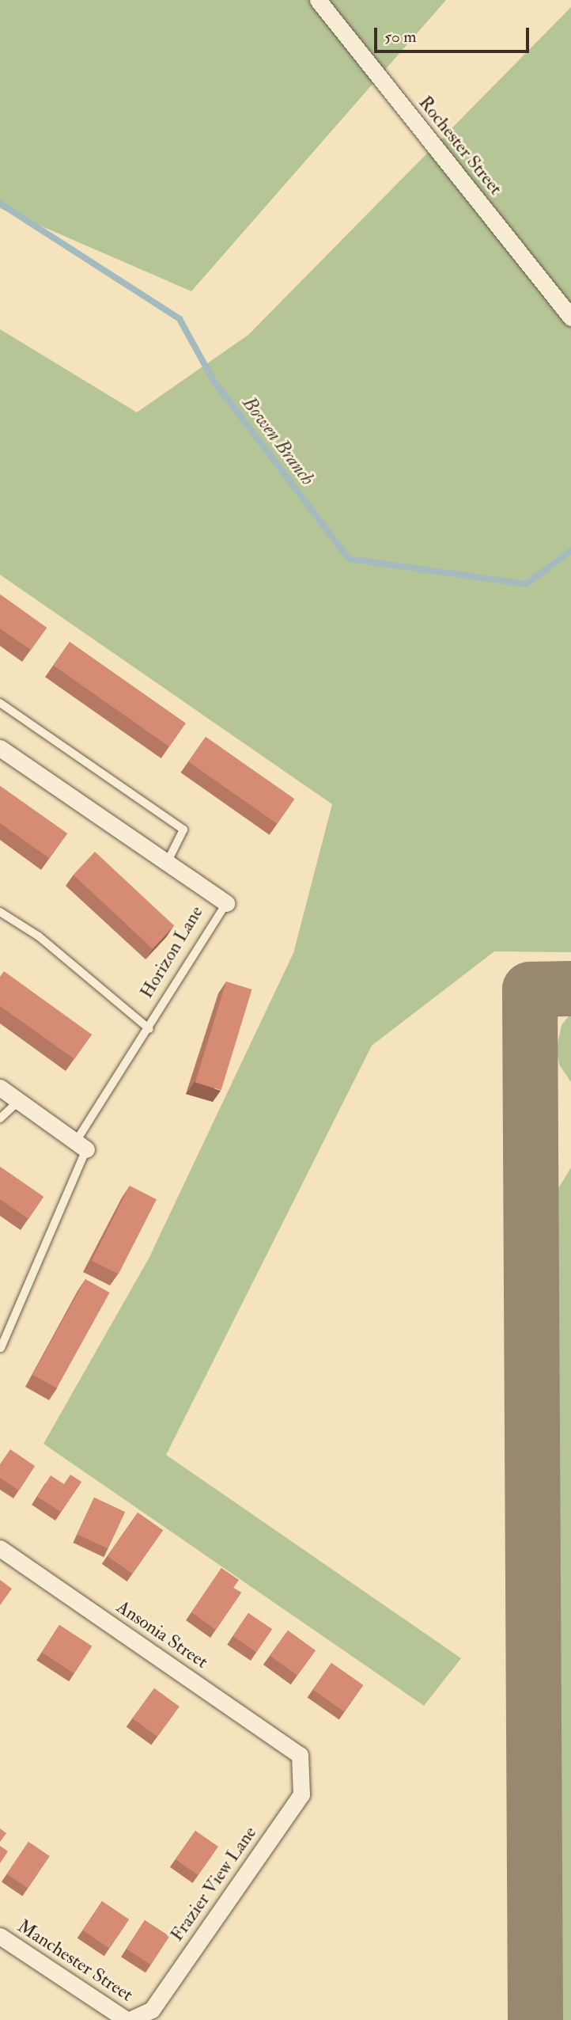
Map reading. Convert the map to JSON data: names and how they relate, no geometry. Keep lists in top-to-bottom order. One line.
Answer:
{"streets":{"street":["Rochester Street","Horizon Lane","Ansonia Street","Frazier View Lane","Manchester Street"]},"crossings":[["Ansonia Street","Frazier View Lane"],["Frazier View Lane","Manchester Street"]],"water":["Bowen Branch"],"scale_bar":"50 m"}
